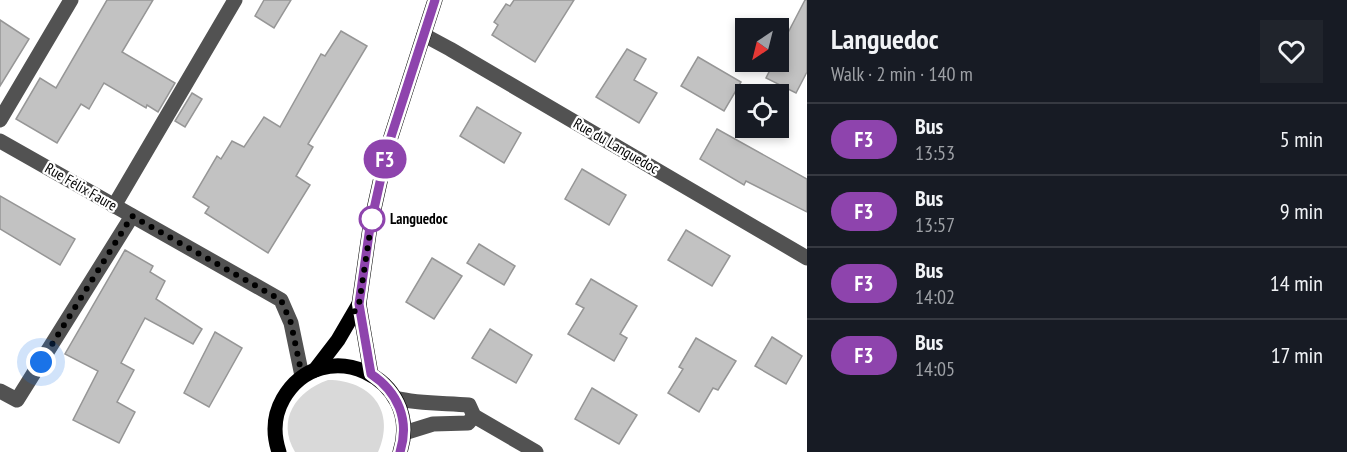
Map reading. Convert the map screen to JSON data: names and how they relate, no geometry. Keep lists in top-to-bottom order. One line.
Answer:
{"streets":{"street":["Rue du Languedoc","Rue Félix Faure"]},"places":["Languedoc"],"lines":["bus line F3"],"north":"bottom left","page":{"on_map":"F3","heading":["Languedoc","Walk · 2 min · 140 m"],"list":[{"mark":"F3","name":"Bus","note":"13:53","value":"5 min"},{"mark":"F3","name":"Bus","note":"13:57","value":"9 min"},{"mark":"F3","name":"Bus","note":"14:02","value":"14 min"},{"mark":"F3","name":"Bus","note":"14:05","value":"17 min"}]}}
